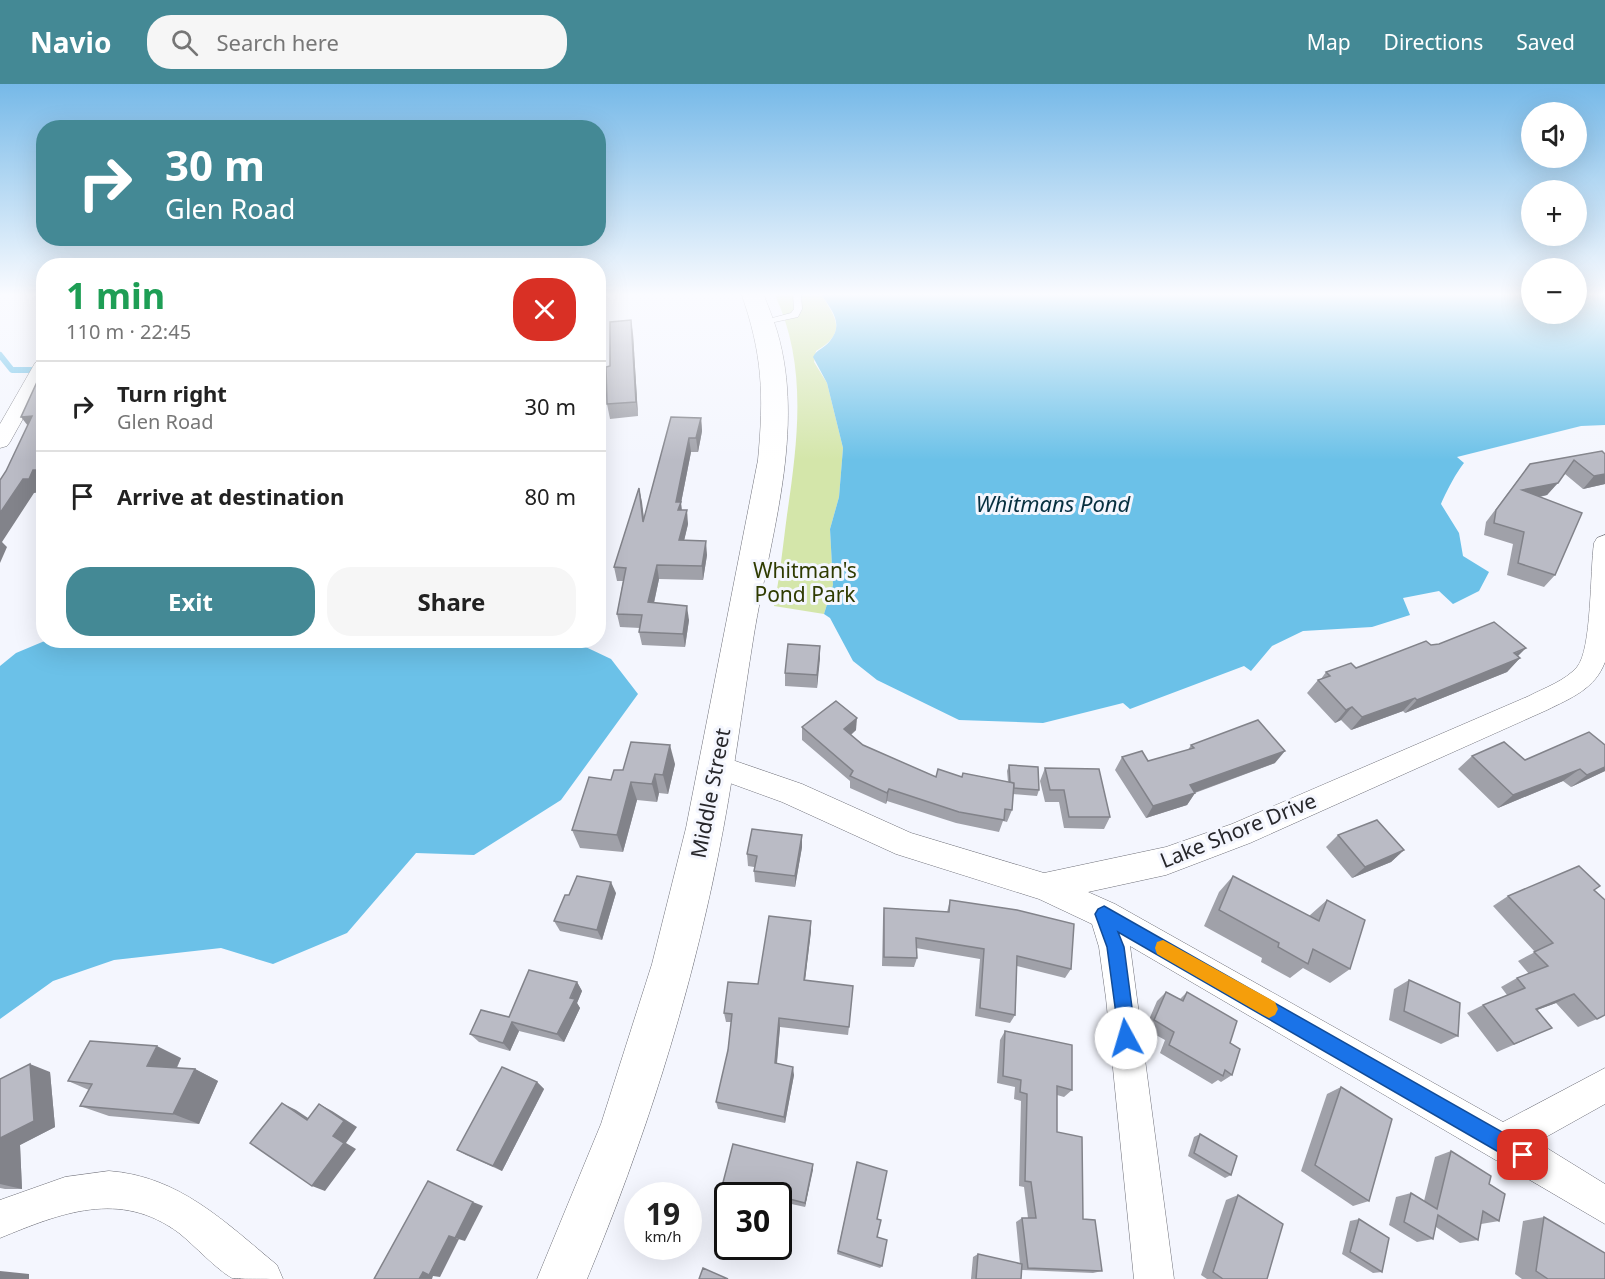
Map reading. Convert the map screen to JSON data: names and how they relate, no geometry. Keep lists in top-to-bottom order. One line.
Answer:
{"streets":{"main road":["Middle Street"],"street":["Lake Shore Drive"]},"crossings":[["Middle Street","Lake Shore Drive"]],"water":["Whitmans Pond"],"parks":["Whitman's Pond Park"],"page":{"header":"Navio","search":"Search here","nav":["Map","Directions","Saved"],"map_buttons":["+","−"],"turn":["30 m","Glen Road"],"heading":["1 min","110 m · 22:45"],"list":[{"name":"Turn right","note":"Glen Road","value":"30 m"},{"name":"Arrive at destination","value":"80 m"}],"buttons":["Exit","Share"],"speed":"19 km/h","limit":"30"}}
